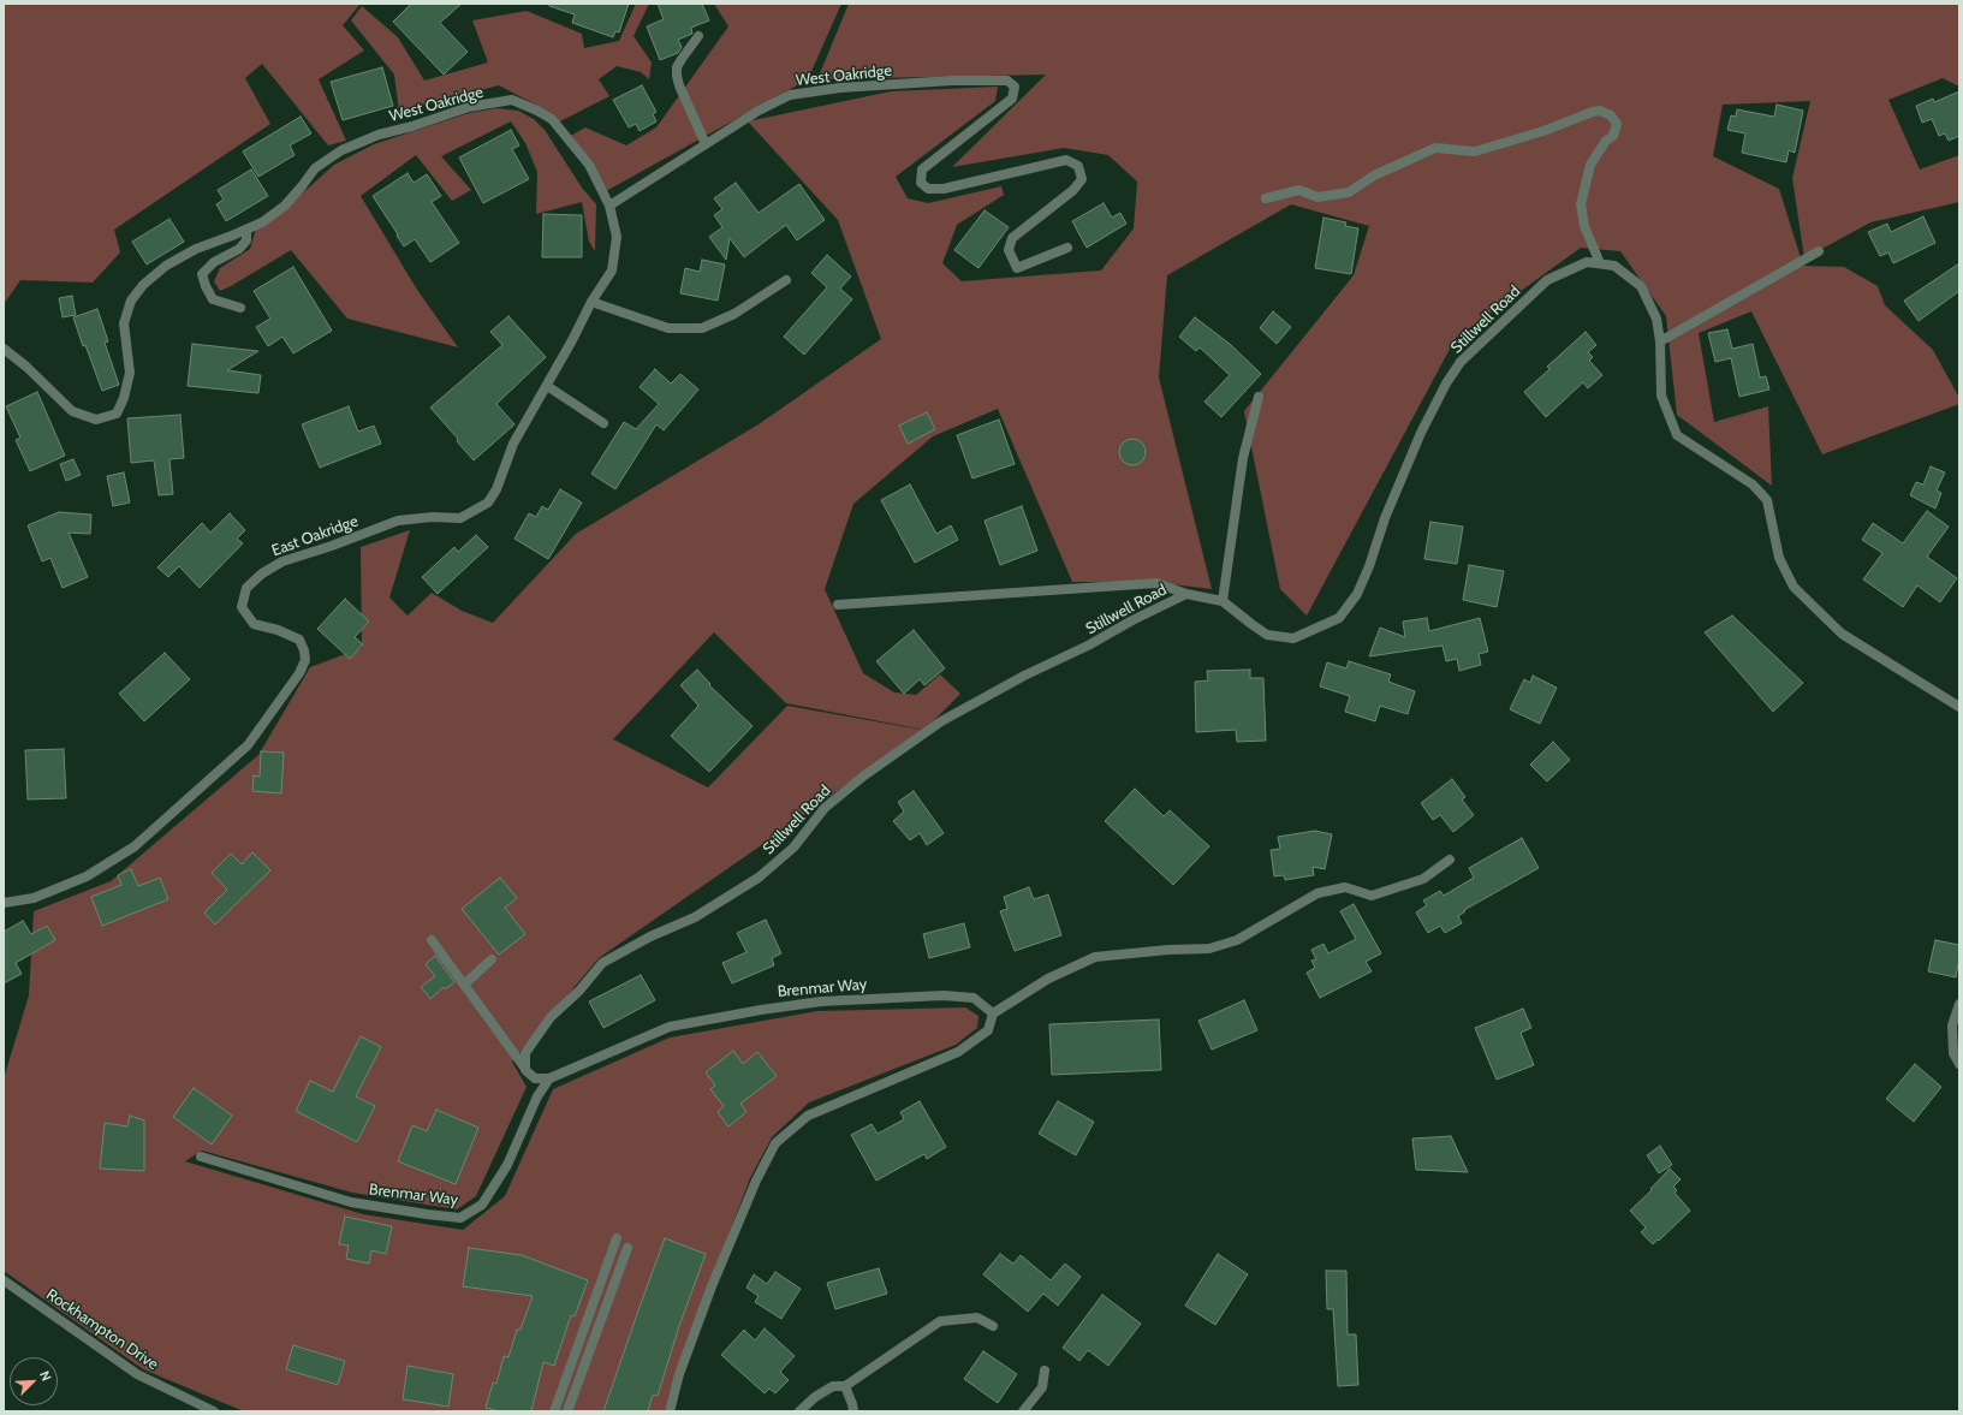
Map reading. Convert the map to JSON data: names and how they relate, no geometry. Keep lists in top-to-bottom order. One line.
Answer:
{"streets":{"street":["West Oakridge","Stillwell Road","East Oakridge","Brenmar Way","Rockhampton Drive"]},"crossings":[["West Oakridge","East Oakridge"]],"north":"top right"}
